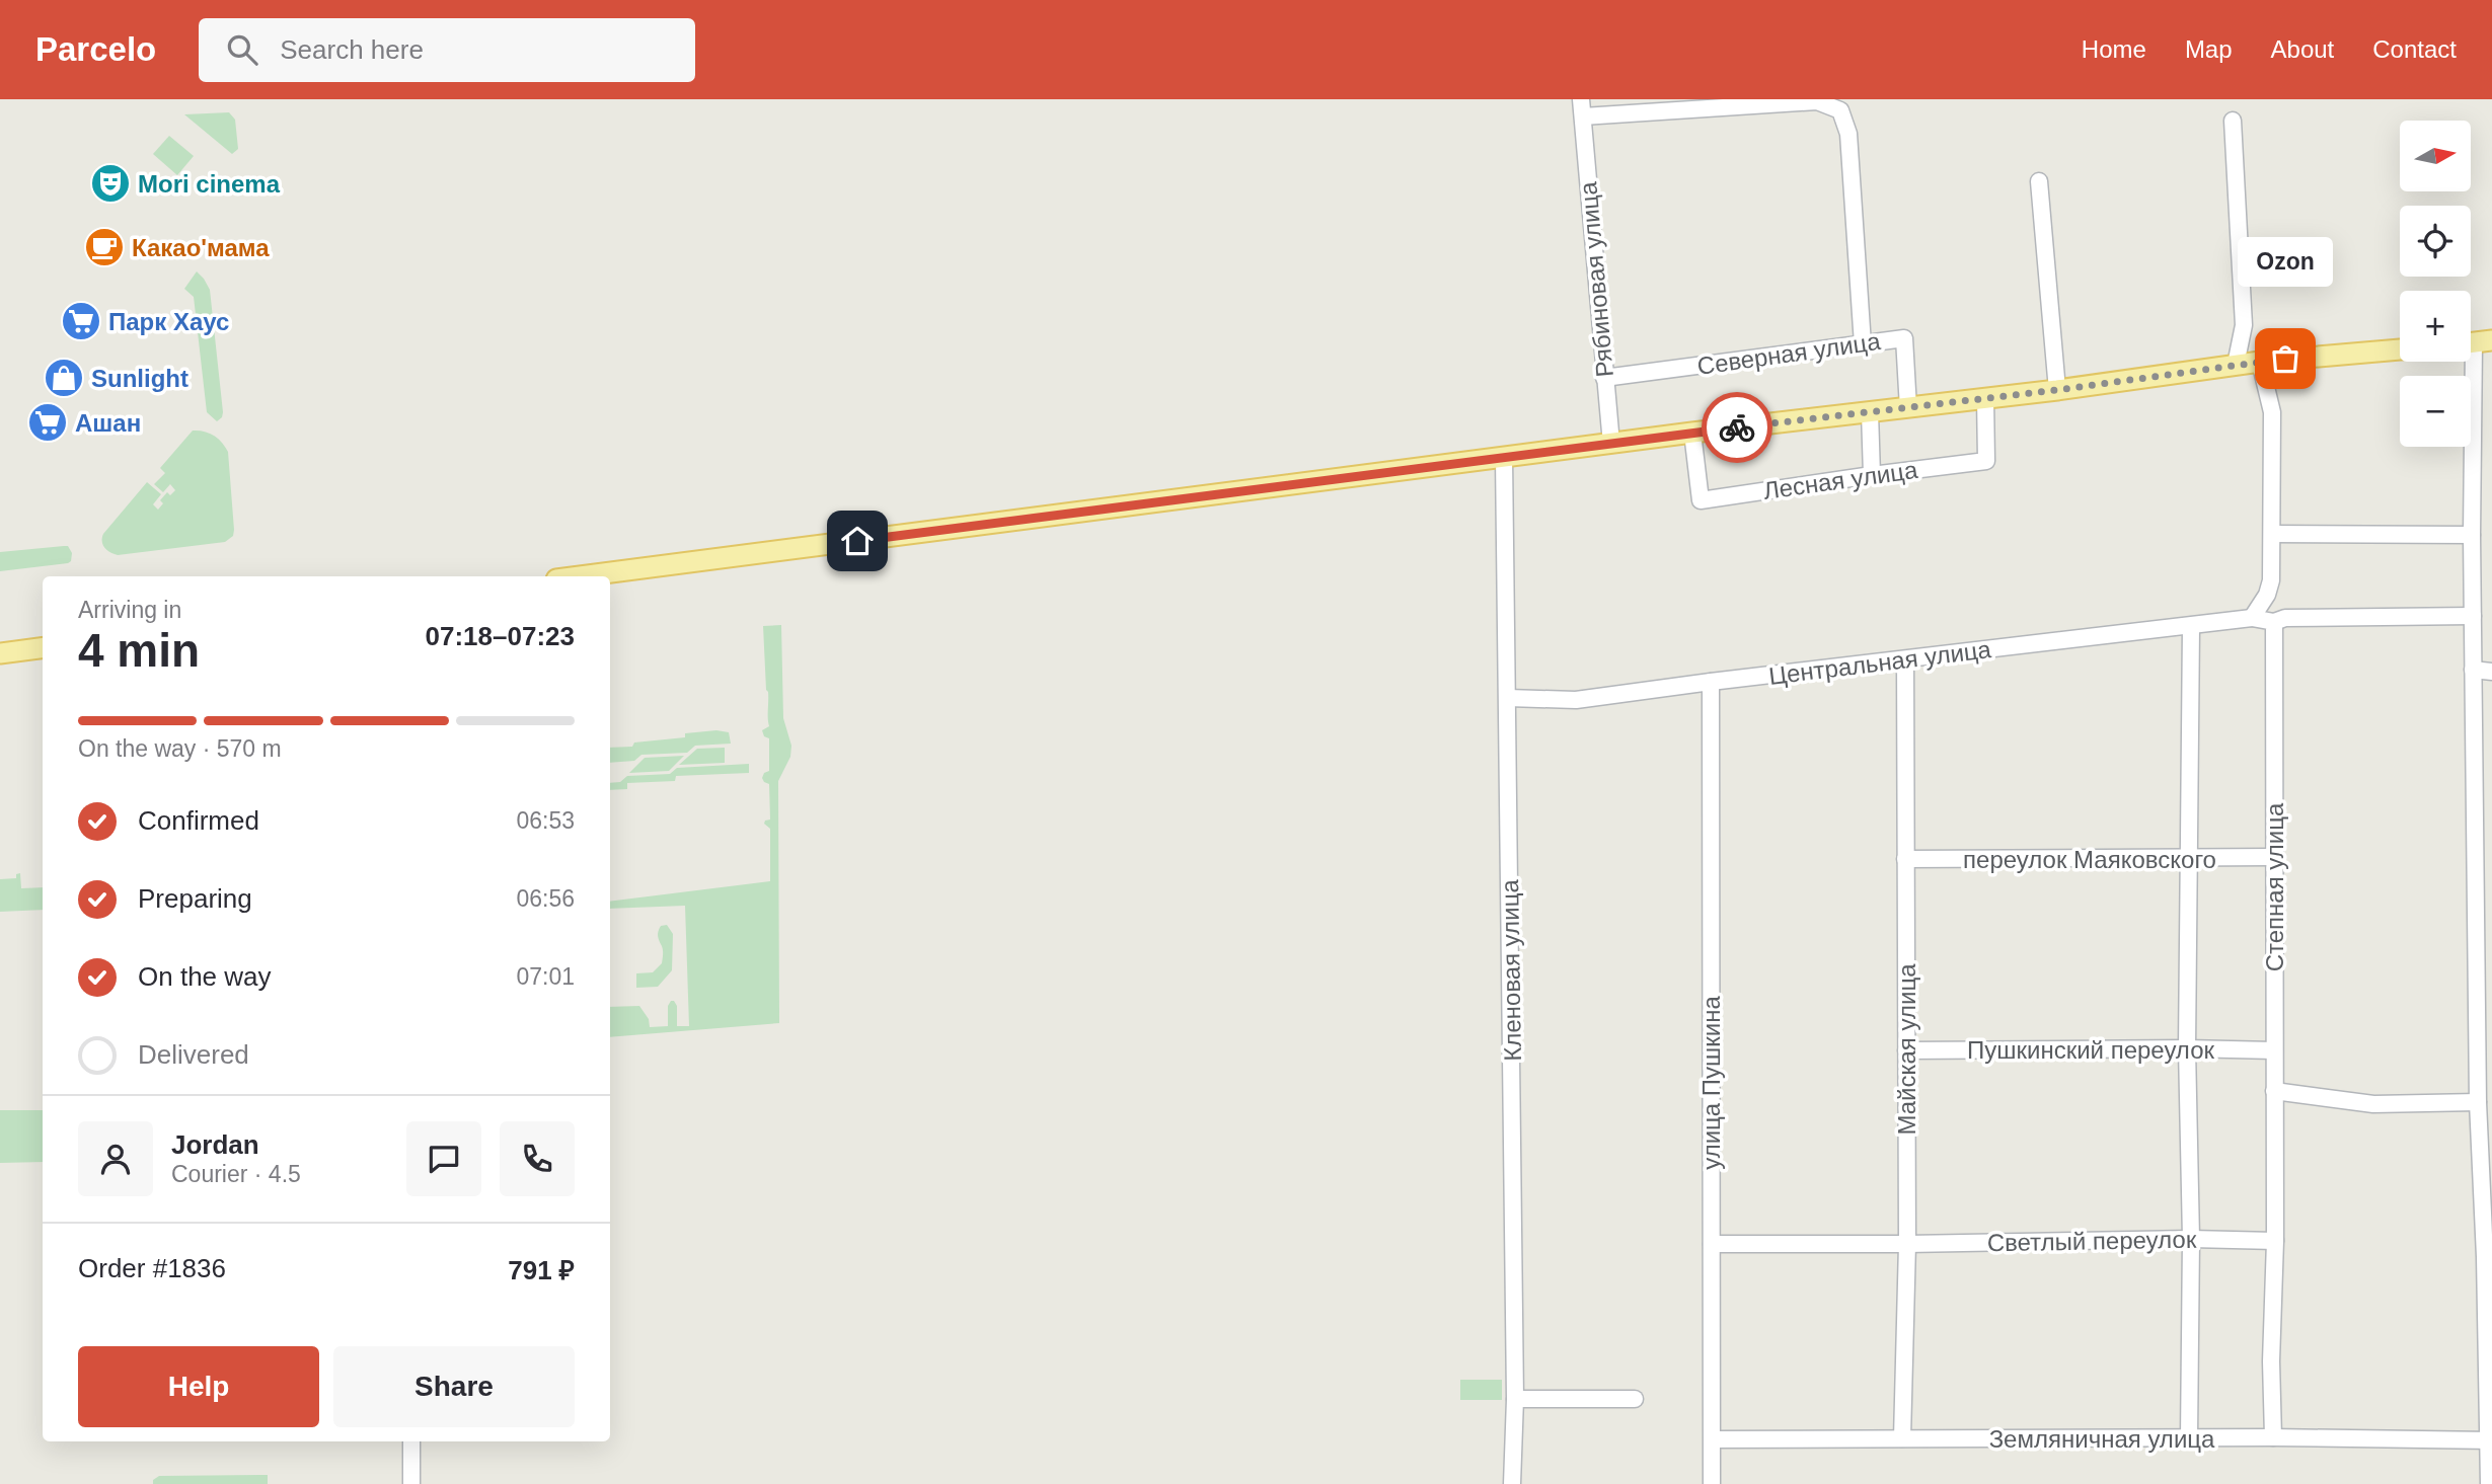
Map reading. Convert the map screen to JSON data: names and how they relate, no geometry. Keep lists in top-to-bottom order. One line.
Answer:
{"streets":{"street":["Рябиновая улица","Северная улица","Лесная улица","Центральная улица","переулок Маяковского","Степная улица","Кленовая улица","Майская улица","Пушкинский переулок","улица Пушкина","Светлый переулок","Земляничная улица"]},"crossings":[["Рябиновая улица","Северная улица"],["Центральная улица","Кленовая улица"],["Центральная улица","Майская улица"],["Центральная улица","улица Пушкина"],["переулок Маяковского","Степная улица"],["переулок Маяковского","Майская улица"],["Степная улица","Пушкинский переулок"],["Степная улица","Светлый переулок"],["Степная улица","Земляничная улица"],["Майская улица","Пушкинский переулок"],["Майская улица","Светлый переулок"],["Майская улица","Земляничная улица"],["улица Пушкина","Светлый переулок"],["улица Пушкина","Земляничная улица"]],"places":{"theatre":["Mori cinema"],"cafe":["Какао'мама"],"supermarket":["Парк Хаус","Ашан"],"other":["Ozon"],"shop":["Sunlight"]},"north":"right","page":{"header":"Parcelo","search":"Search here","nav":["Home","Map","About","Contact"],"map_buttons":["+","−"],"bubble":"Ozon","heading":["4 min","Arriving in","07:18–07:23"],"panel":["Jordan","Courier · 4.5","Order #1836","791 ₽"],"bar":"On the way · 570 m","list":[["Confirmed","06:53"],["Preparing","06:56"],["On the way","07:01"],"Delivered"],"buttons":["Help","Share"]}}
